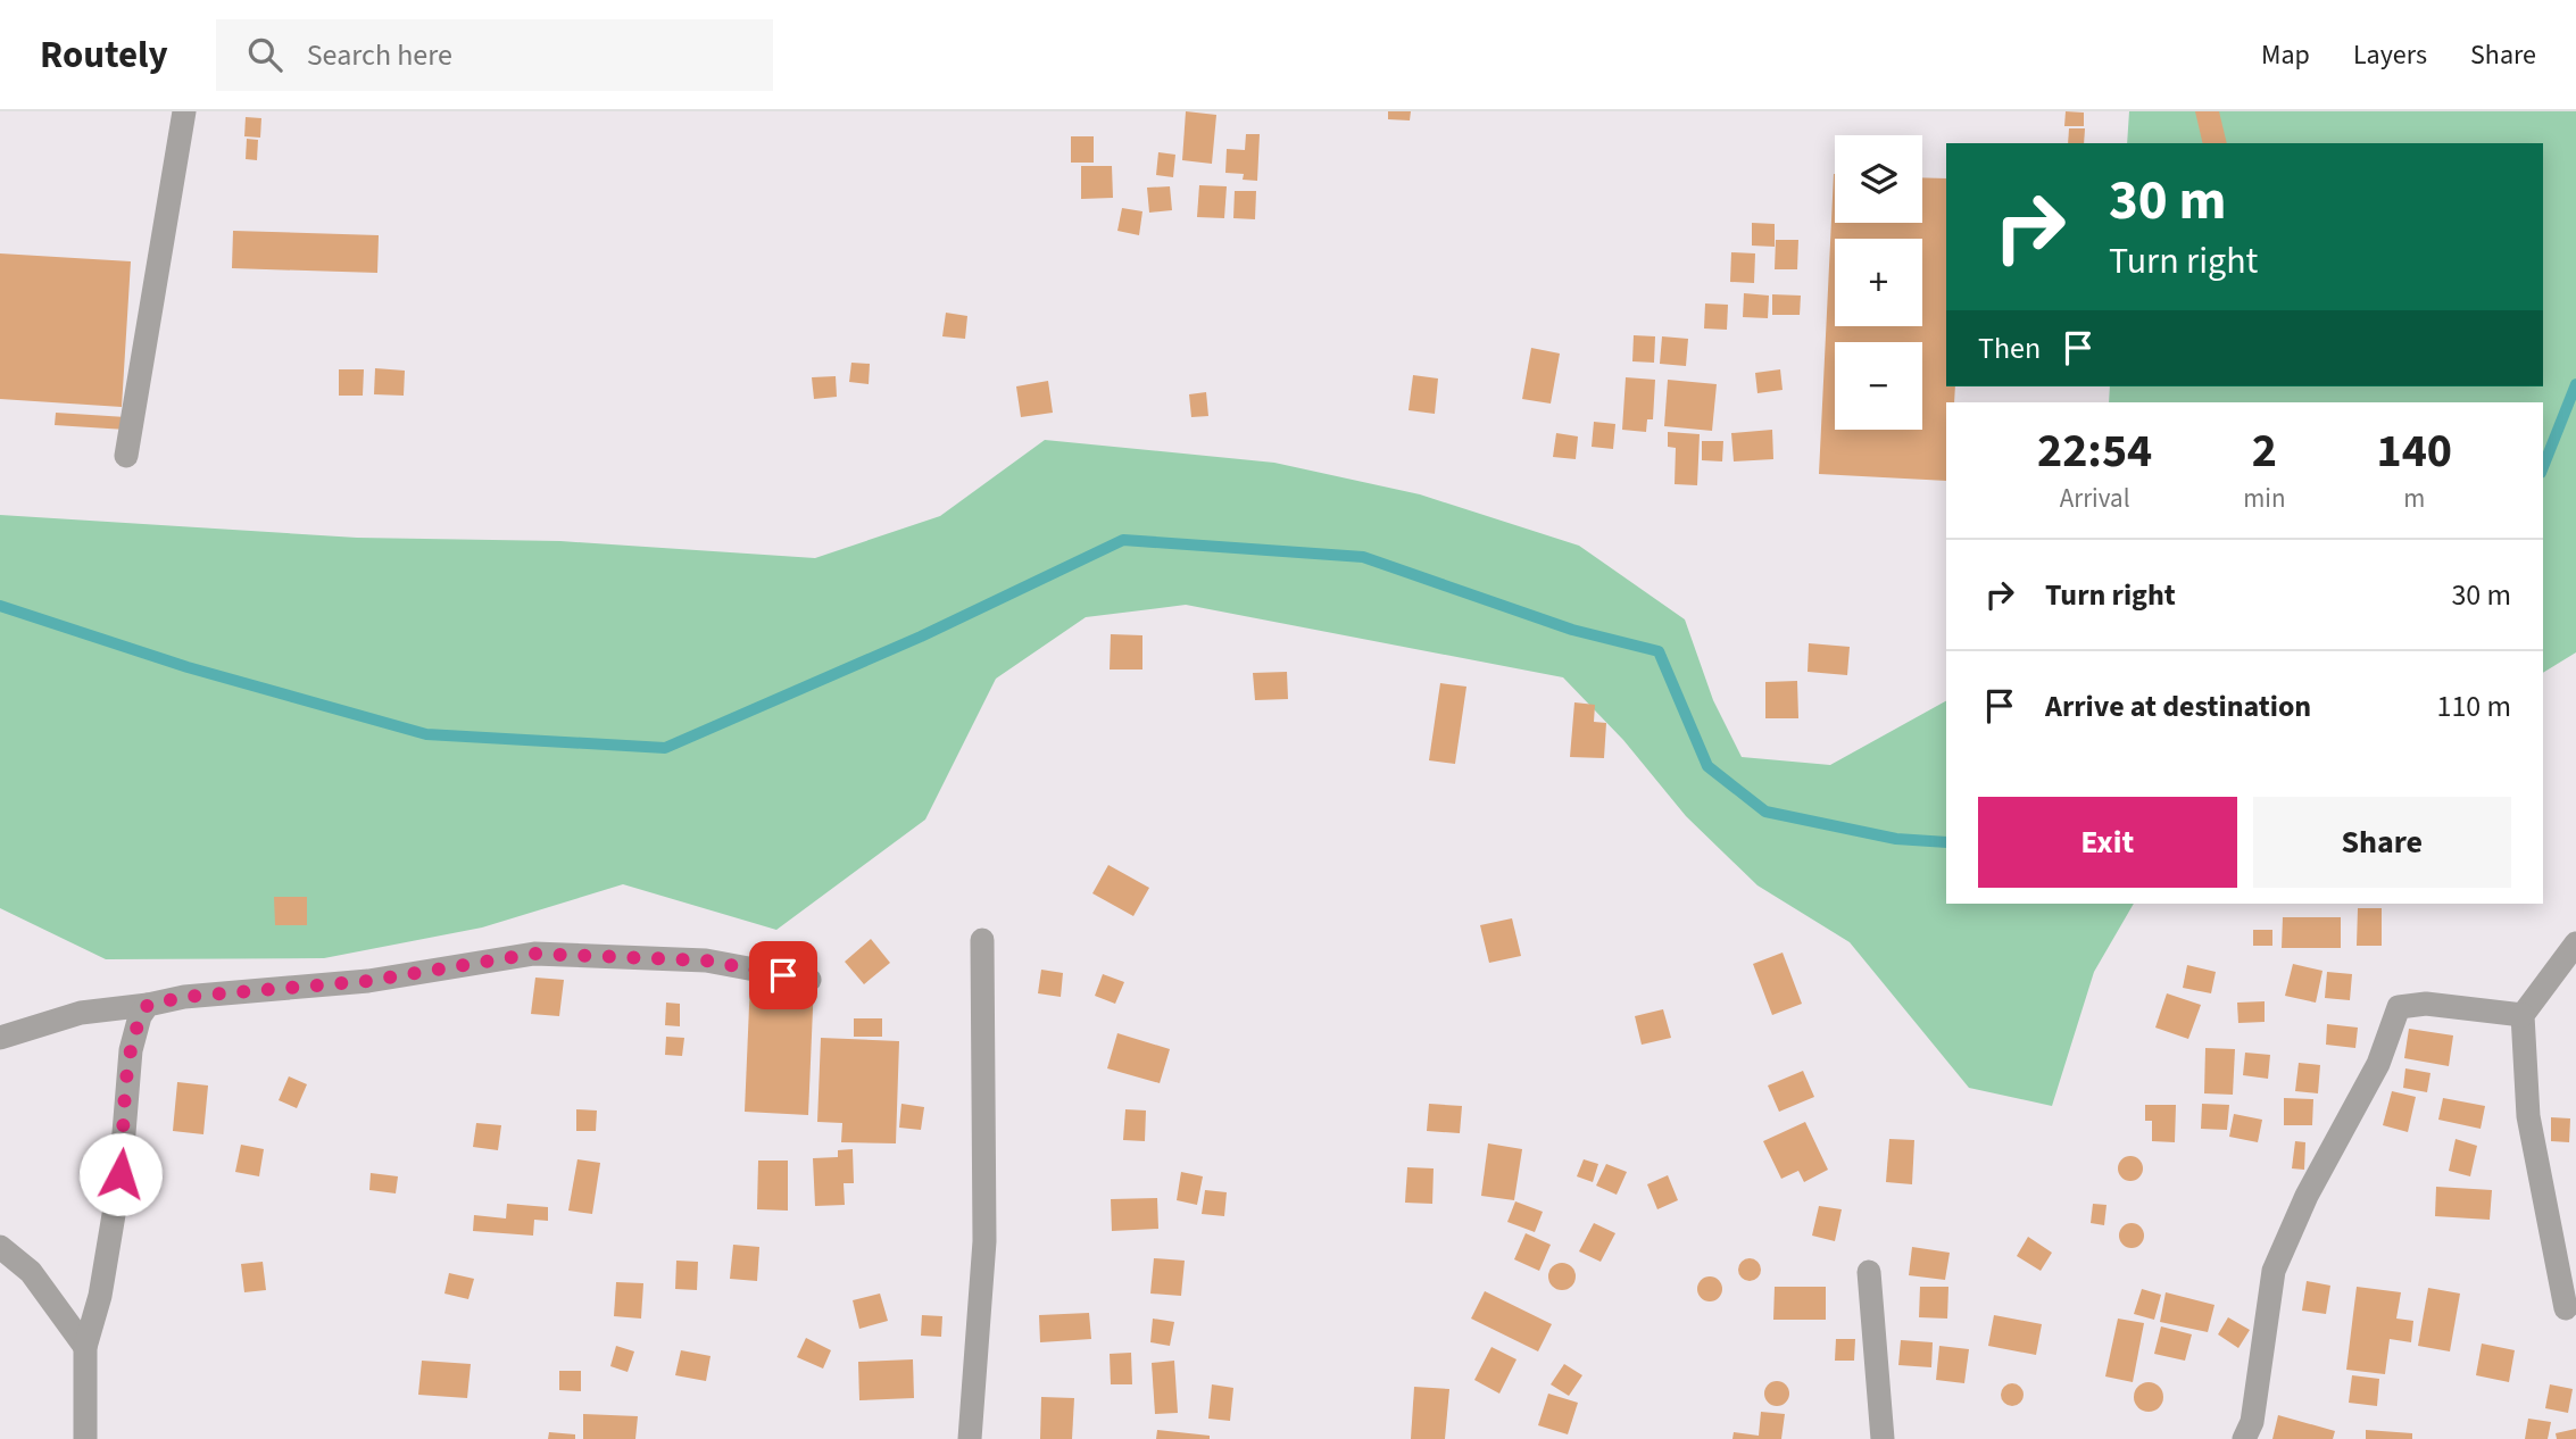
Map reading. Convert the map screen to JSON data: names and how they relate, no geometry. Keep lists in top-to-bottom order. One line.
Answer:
{"page":{"header":"Routely","search":"Search here","nav":["Map","Layers","Share"],"map_buttons":["+","−"],"turn":["30 m","Turn right"],"then":"Then","eta":["22:54","Arrival","2","min","140","m"],"list":[{"name":"Turn right","value":"30 m"},{"name":"Arrive at destination","value":"110 m"}],"buttons":["Exit","Share"]}}
